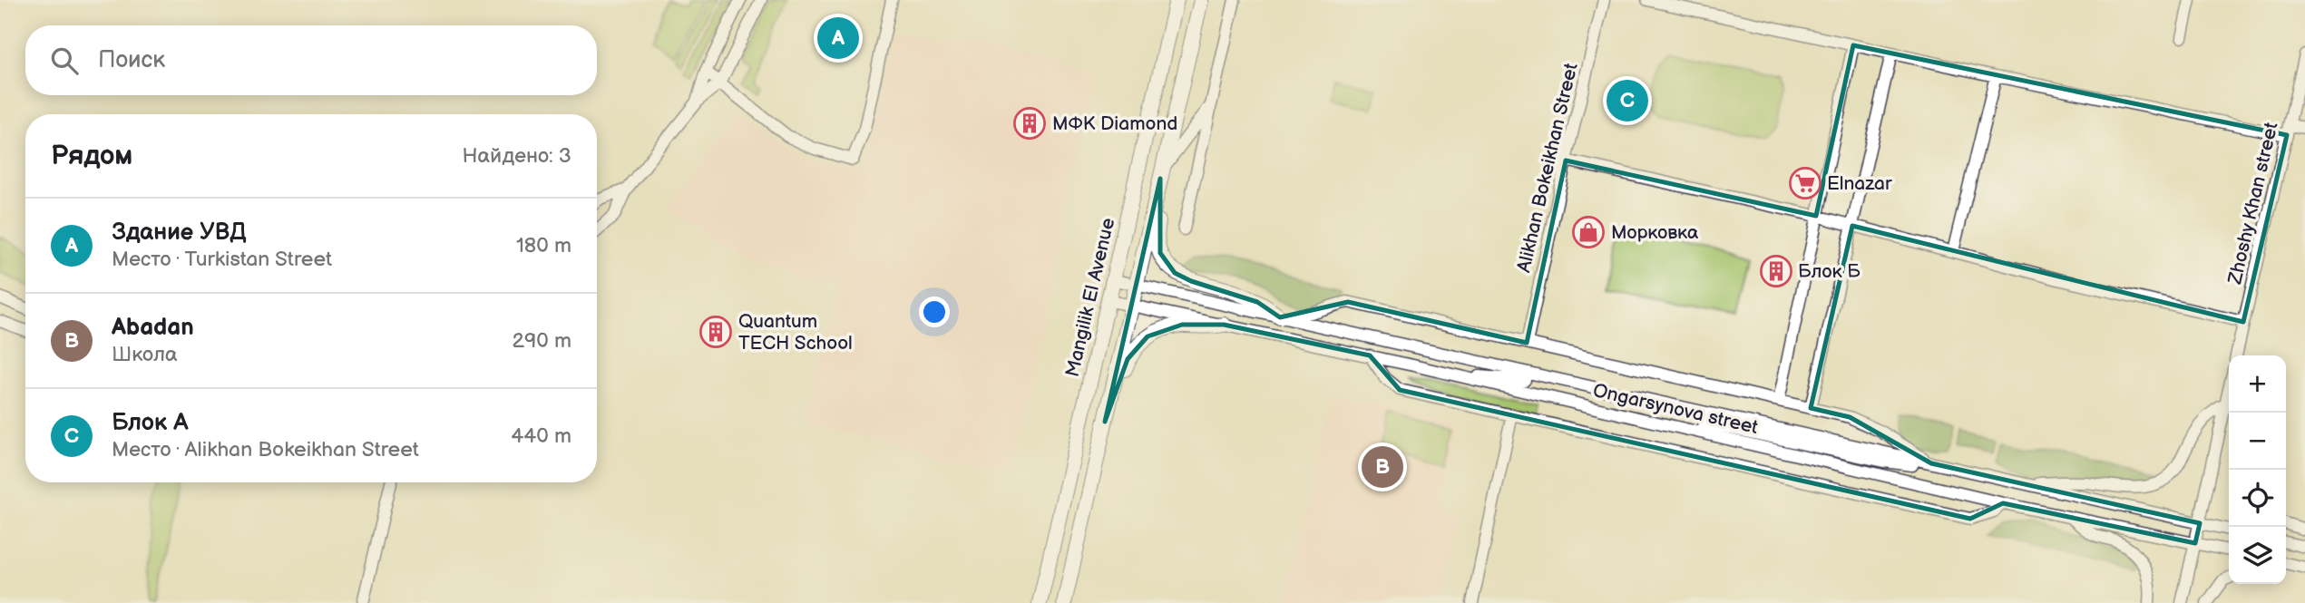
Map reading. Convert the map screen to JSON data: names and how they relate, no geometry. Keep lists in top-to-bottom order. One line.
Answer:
{"streets":{"main road":["Mangilik El Avenue"],"street":["Alikhan Bokeikhan Street","Zhoshy Khan street","Ongarsynova street"]},"crossings":[["Mangilik El Avenue","Ongarsynova street"]],"places":{"building":["МФК Diamond","Блок Б","Quantum TECH School"],"supermarket":["Elnazar"],"shop":["Морковка"]},"page":{"pins":["A","C","B"],"search":"Поиск","heading":["Рядом","Найдено: 3"],"list":[{"mark":"A","name":"Здание УВД","note":"Место · Turkistan Street","value":"180 m"},{"mark":"B","name":"Abadan","note":"Школа","value":"290 m"},{"mark":"C","name":"Блок А","note":"Место · Alikhan Bokeikhan Street","value":"440 m"}],"map_buttons":["+","−"]}}
